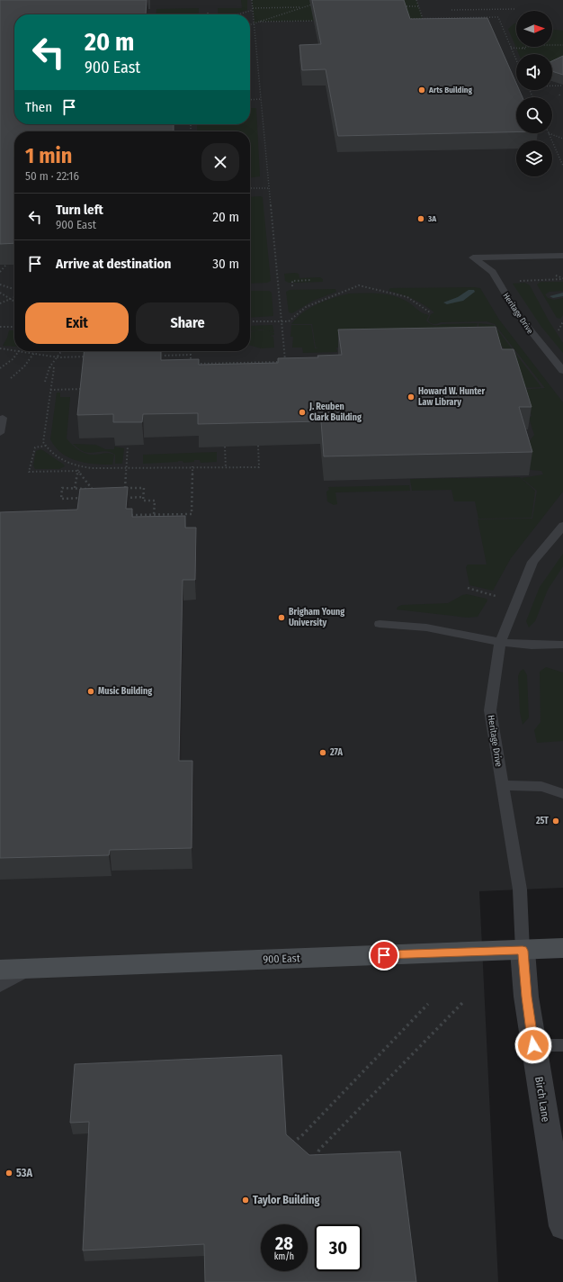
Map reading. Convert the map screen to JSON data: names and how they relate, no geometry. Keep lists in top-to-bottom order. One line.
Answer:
{"streets":{"main road":["900 East"],"street":["Birch Lane"],"lane":["Heritage Drive"]},"crossings":[["Heritage Drive","900 East"],["Heritage Drive","Birch Lane"],["900 East","Birch Lane"]],"places":["Arts Building","3A","Howard W. Hunter Law Library","J. Reuben Clark Building","Brigham Young University","Music Building","27A","25T","53A","Taylor Building"],"north":"right","page":{"turn":["20 m","900 East"],"then":"Then","heading":["1 min","50 m · 22:16"],"list":[{"name":"Turn left","note":"900 East","value":"20 m"},{"name":"Arrive at destination","value":"30 m"}],"buttons":["Exit","Share"],"speed":"28 km/h","limit":"30"}}
